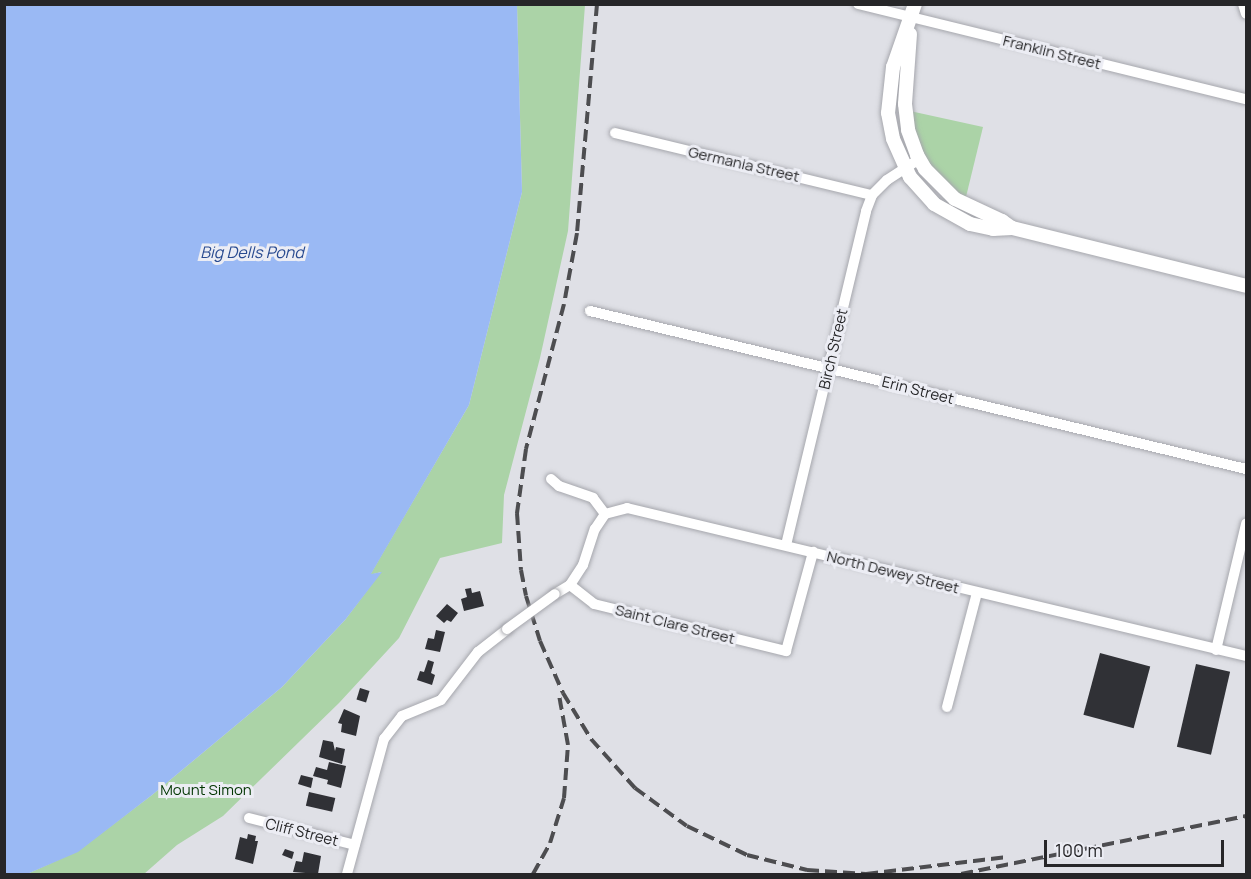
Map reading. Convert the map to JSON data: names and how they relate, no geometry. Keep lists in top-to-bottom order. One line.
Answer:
{"streets":{"street":["Franklin Street","Germania Street","Birch Street","Erin Street","North Dewey Street","Saint Clare Street","Cliff Street"]},"crossings":[["Germania Street","Birch Street"],["Birch Street","Erin Street"],["Birch Street","North Dewey Street"],["North Dewey Street","Saint Clare Street"]],"water":["Big Dells Pond"],"parks":["Mount Simon"],"scale_bar":"100 m"}
